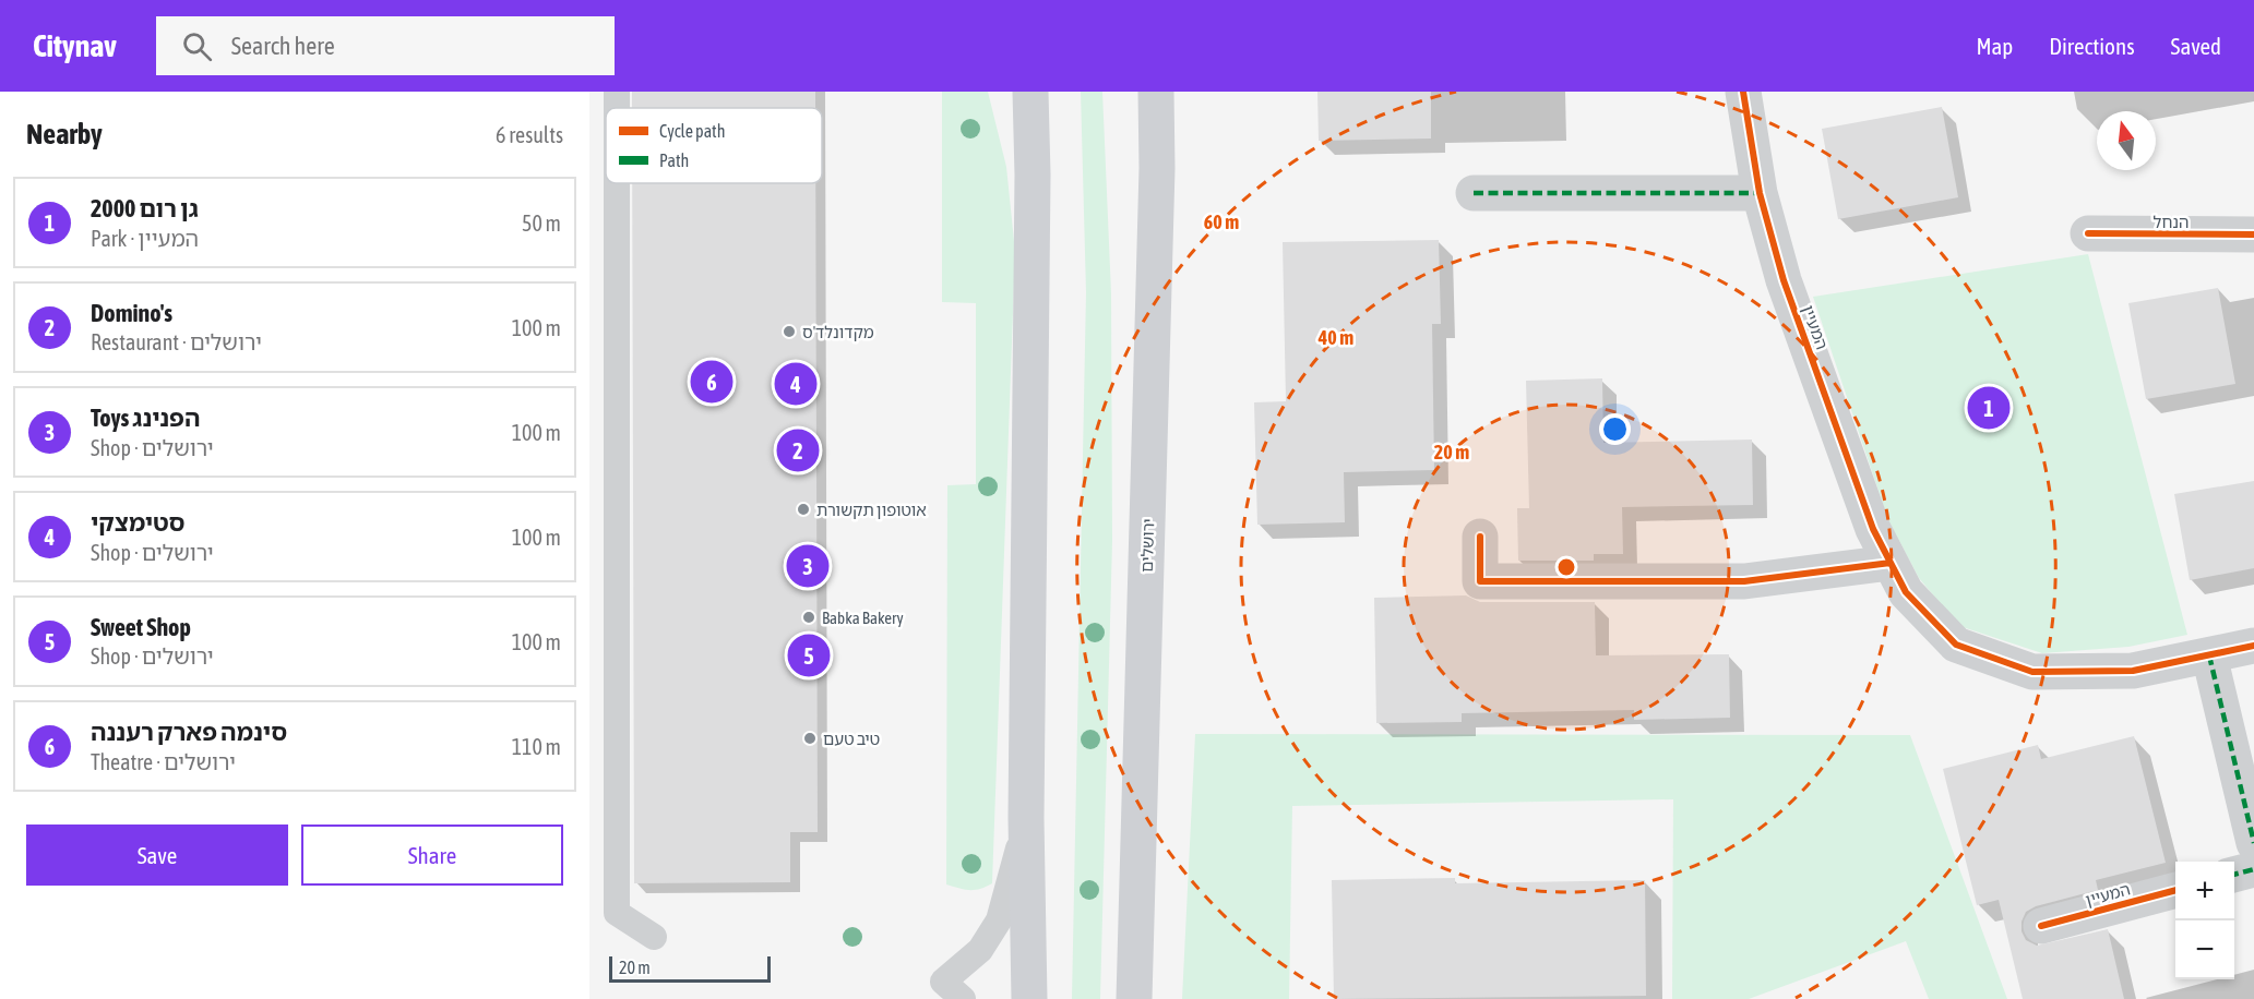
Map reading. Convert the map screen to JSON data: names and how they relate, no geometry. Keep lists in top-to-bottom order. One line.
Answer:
{"streets":{"main road":["ירושלים"],"street":["הנחל","המעיין"]},"places":["מקדונלד'ס","אוטופון תקשורת","Babka Bakery","טיב טעם"],"legend":["Cycle path","Path"],"scale_bar":"20 m","north":"top","page":{"header":"Citynav","search":"Search here","nav":["Map","Directions","Saved"],"heading":["Nearby","6 results"],"list":[{"mark":"1","name":"גן רום 2000","note":"Park · המעיין","value":"50 m"},{"mark":"2","name":"Domino's","note":"Restaurant · ירושלים","value":"100 m"},{"mark":"3","name":"Toys הפנינג","note":"Shop · ירושלים","value":"100 m"},{"mark":"4","name":"סטימצקי","note":"Shop · ירושלים","value":"100 m"},{"mark":"5","name":"Sweet Shop","note":"Shop · ירושלים","value":"100 m"},{"mark":"6","name":"סינמה פארק רעננה","note":"Theatre · ירושלים","value":"110 m"}],"pins":["6","4","1","2","3","5"],"buttons":["Save","Share"],"map_buttons":["+","−"],"scale":"20 m"},"rings":["60 m","40 m","20 m"]}
